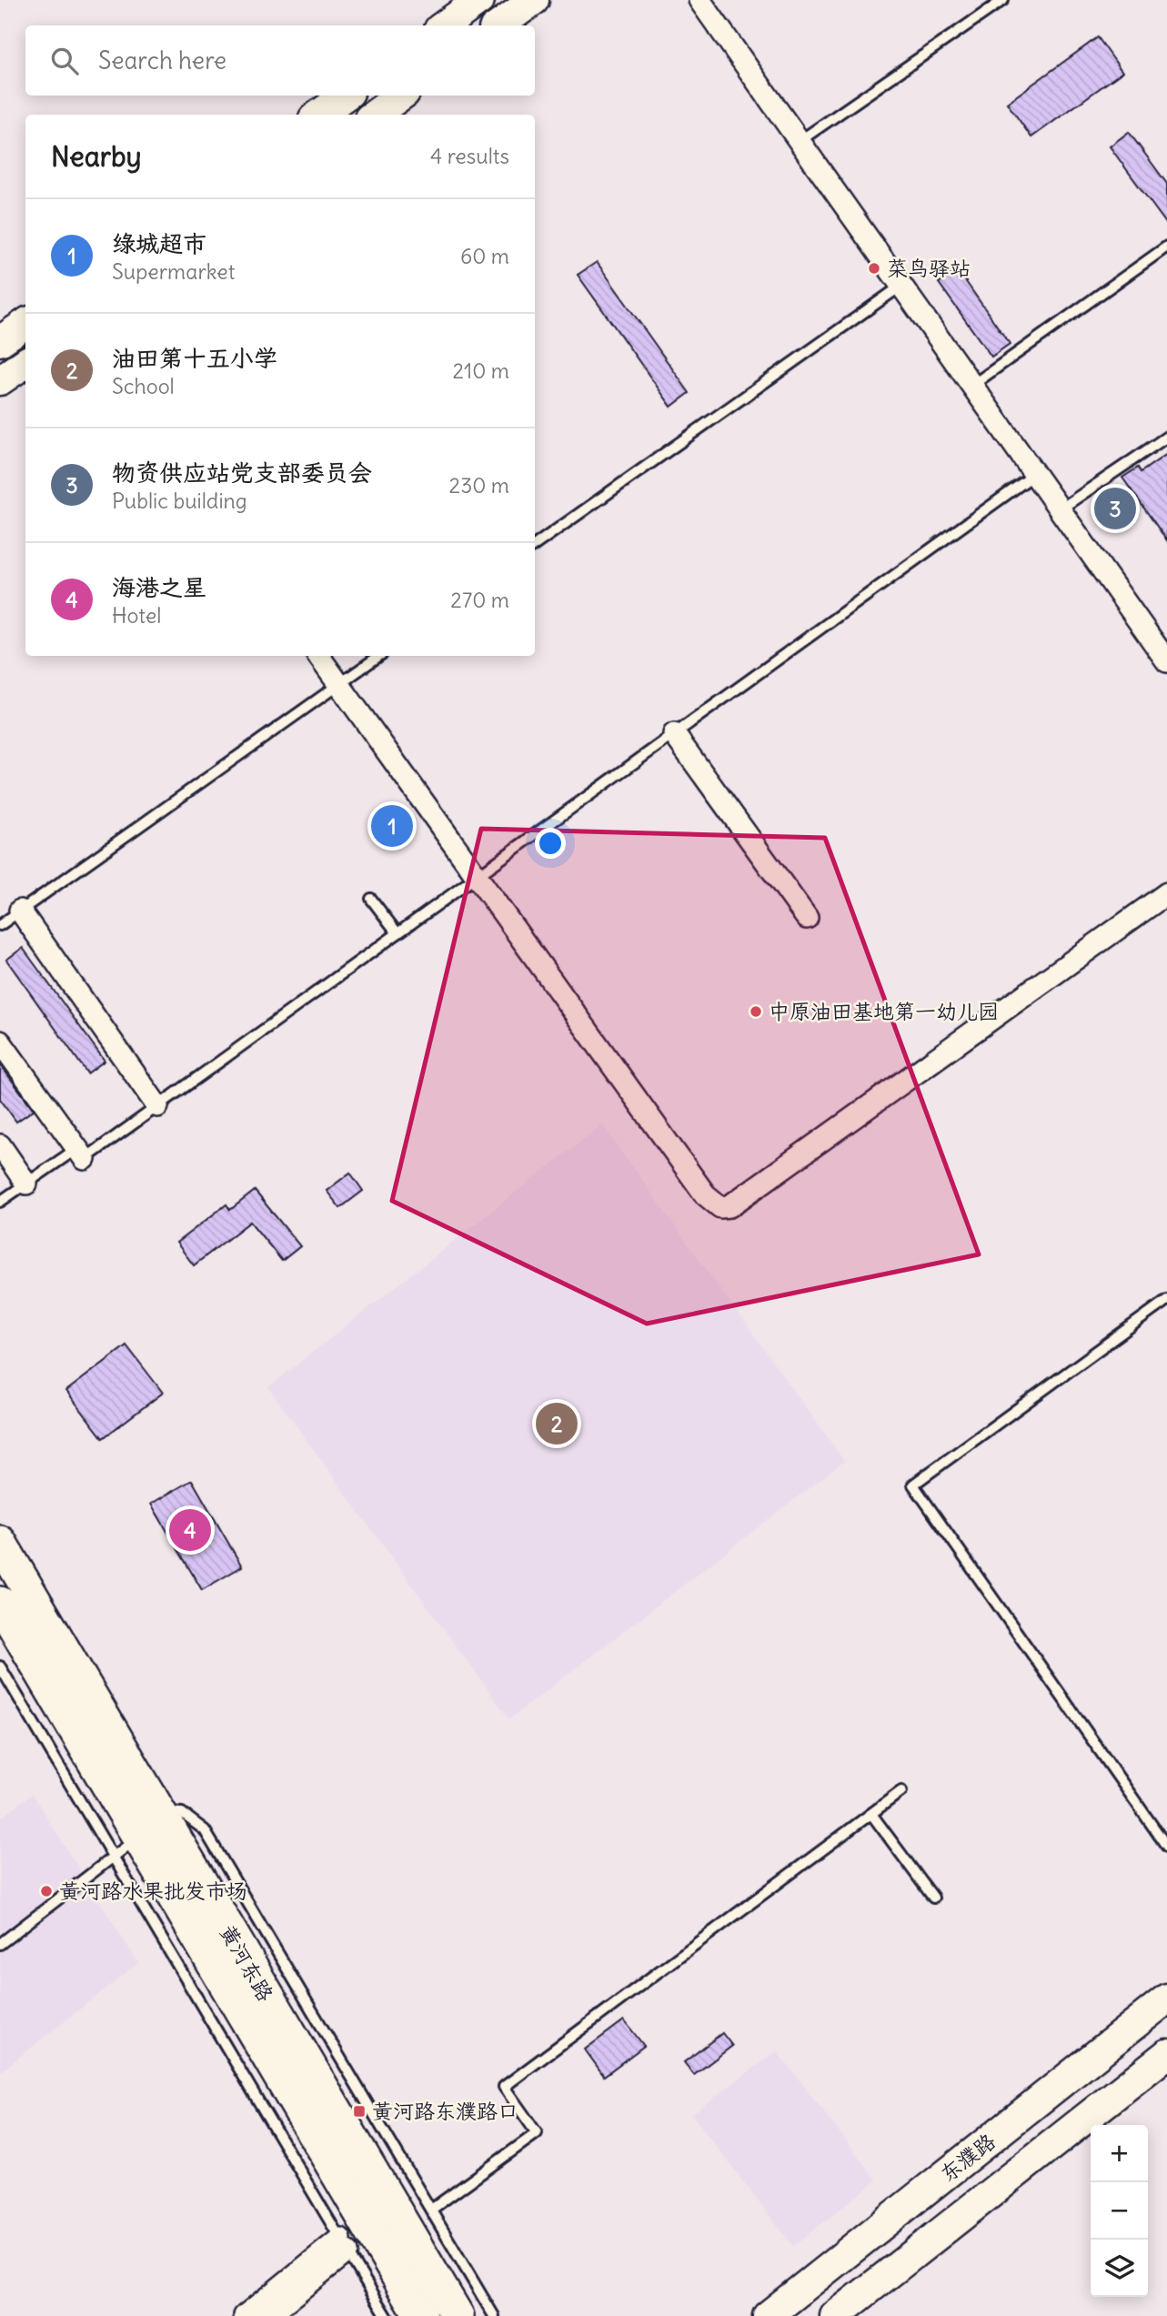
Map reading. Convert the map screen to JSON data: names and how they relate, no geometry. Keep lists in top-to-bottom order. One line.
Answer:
{"streets":{"main road":["黄河东路","东濮路"]},"places":{"other":["菜鸟驿站","中原油田基地第一幼儿园","黄河路水果批发市场"],"transit":["黄河路东濮路口"]},"page":{"search":"Search here","heading":["Nearby","4 results"],"list":[{"mark":"1","name":"绿城超市","note":"Supermarket","value":"60 m"},{"mark":"2","name":"油田第十五小学","note":"School","value":"210 m"},{"mark":"3","name":"物资供应站党支部委员会","note":"Public building","value":"230 m"},{"mark":"4","name":"海港之星","note":"Hotel","value":"270 m"}],"pins":["3","1","2","4"],"map_buttons":["+","−"]}}
